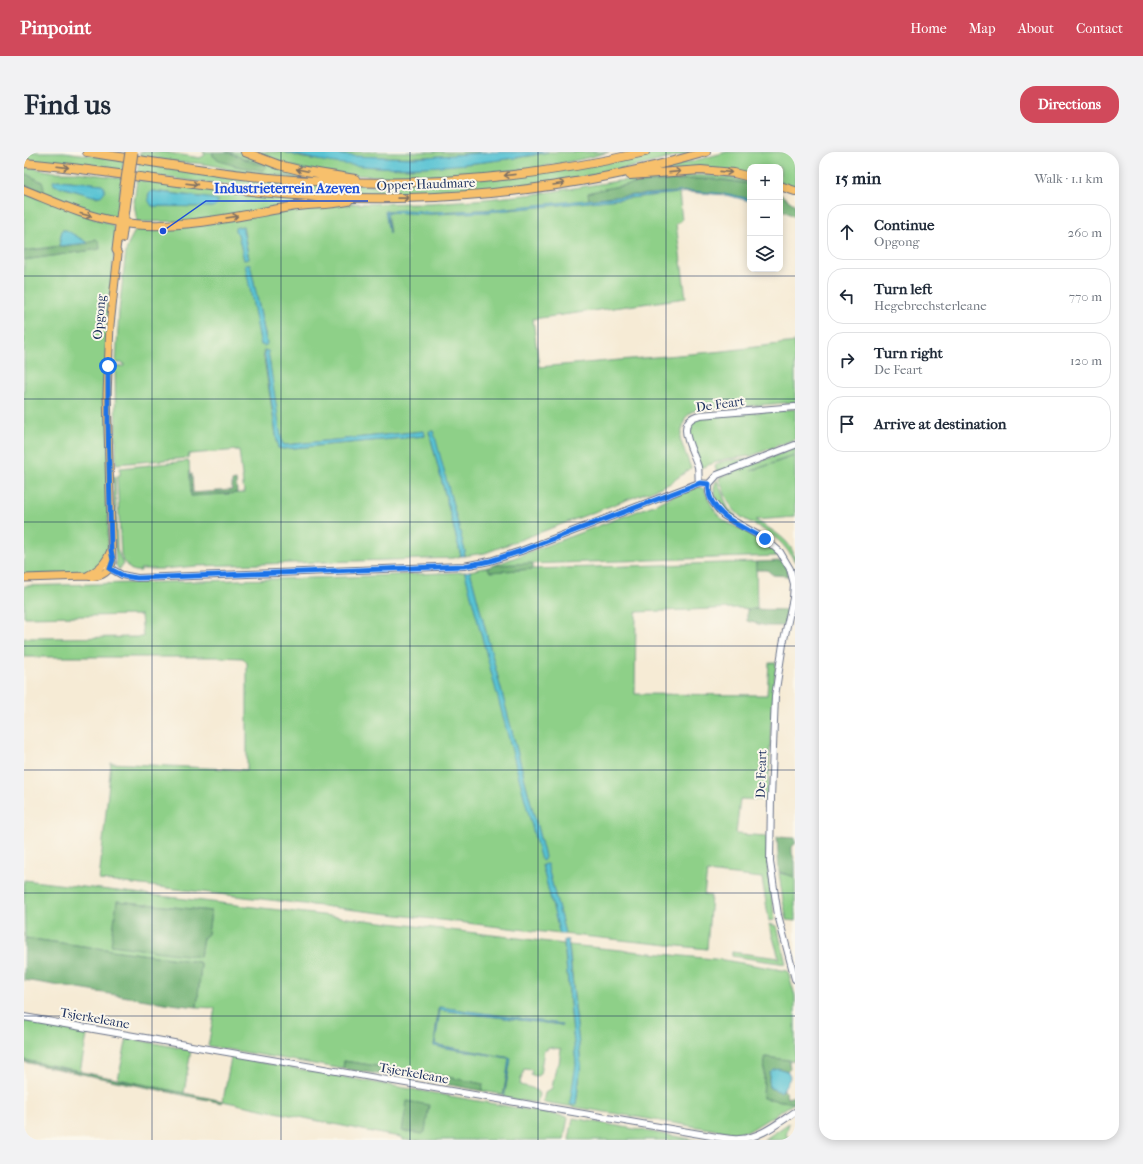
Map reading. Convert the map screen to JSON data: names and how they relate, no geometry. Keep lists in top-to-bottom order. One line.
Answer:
{"streets":{"highway":["Opper Haudmare"],"main road":["Opgong"],"street":["De Feart","Tsjerkeleane"]},"places":["Industrieterrein Azeven"],"page":{"header":"Pinpoint","nav":["Home","Map","About","Contact"],"buttons":"Directions","title":"Find us","heading":["15 min","Walk · 1.1 km"],"map_buttons":["+","−"],"list":[["Continue","Opgong","260 m"],["Turn left","Hegebrechsterleane","770 m"],["Turn right","De Feart","120 m"],"Arrive at destination"]}}
